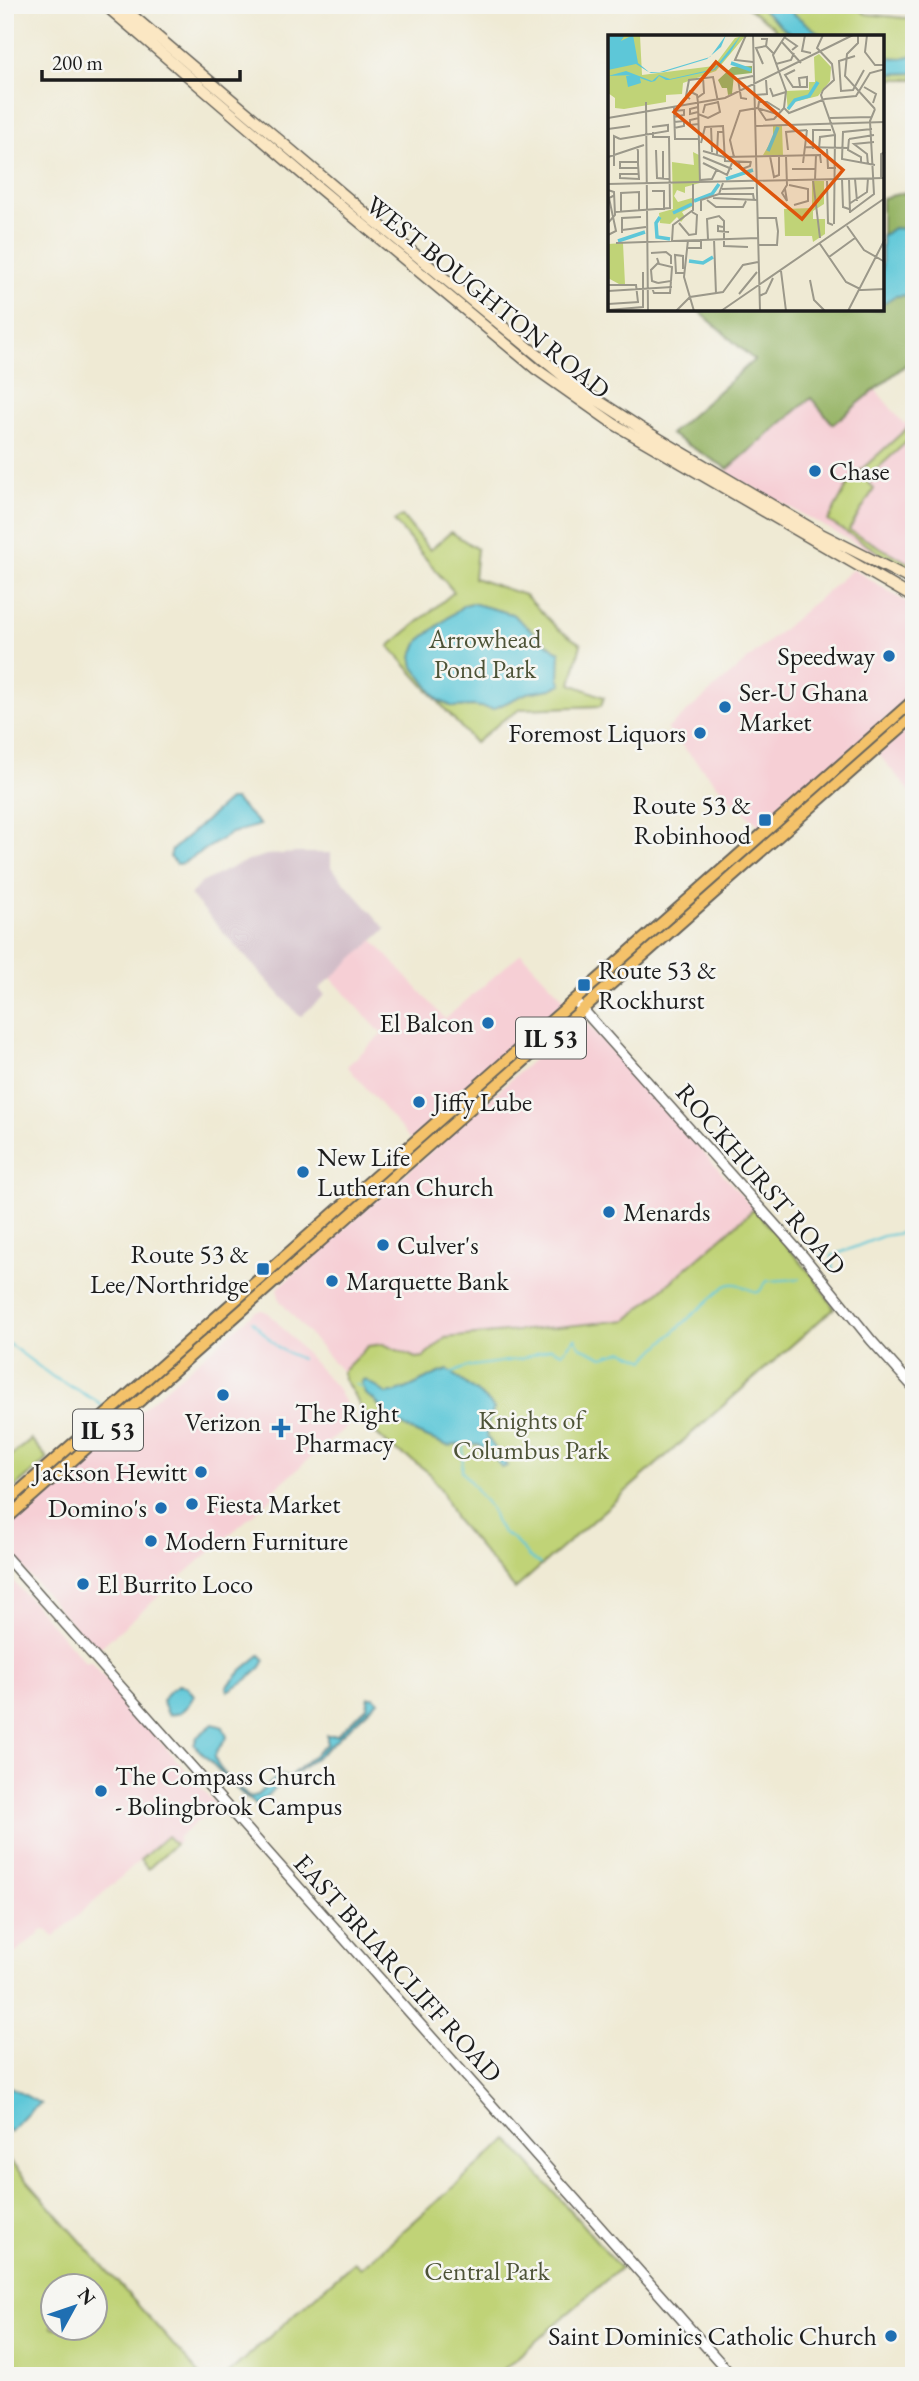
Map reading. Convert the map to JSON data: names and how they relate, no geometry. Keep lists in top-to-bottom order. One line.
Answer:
{"streets":{"main road":["WEST BOUGHTON ROAD","IL 53"],"street":["ROCKHURST ROAD","EAST BRIARCLIFF ROAD"]},"crossings":[["IL 53","ROCKHURST ROAD"]],"parks":["Arrowhead Pond Park","Knights of Columbus Park","Central Park"],"places":{"other":["Chase","Speedway","Ser-U Ghana Market","Foremost Liquors","El Balcon","Jiffy Lube","New Life Lutheran Church","Menards","Culver's","Marquette Bank","Verizon","Jackson Hewitt","Fiesta Market","Domino's","Modern Furniture","El Burrito Loco","The Compass Church - Bolingbrook Campus","Saint Dominics Catholic Church"],"transit":["Route 53 & Robinhood","Route 53 & Rockhurst","Route 53 & Lee/Northridge"],"health":["The Right Pharmacy"]},"scale_bar":"200 m","north":"top right"}
